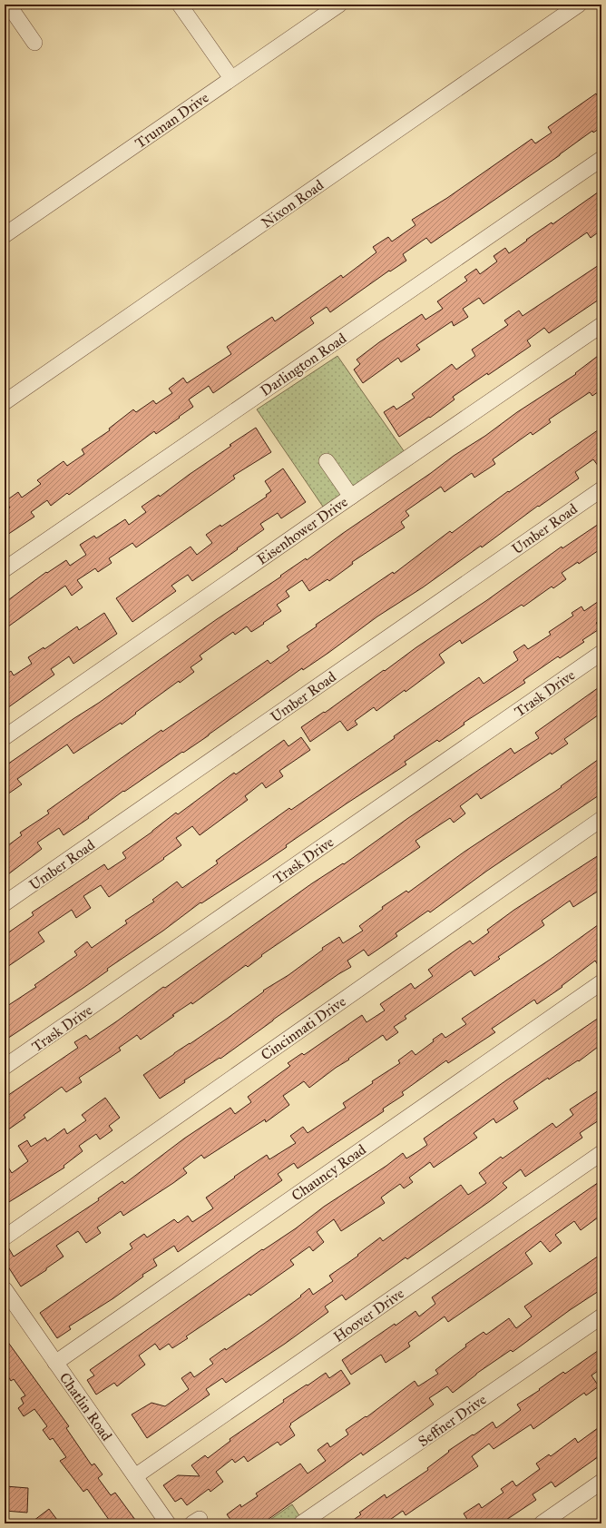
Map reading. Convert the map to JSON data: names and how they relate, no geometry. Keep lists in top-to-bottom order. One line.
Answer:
{"streets":{"street":["Truman Drive","Nixon Road","Darlington Road","Umber Road","Eisenhower Drive","Trask Drive","Cincinnati Drive","Chauncy Road","Hoover Drive","Chatlin Road","Seffner Drive"]},"crossings":[["Chauncy Road","Chatlin Road"],["Hoover Drive","Chatlin Road"]]}
